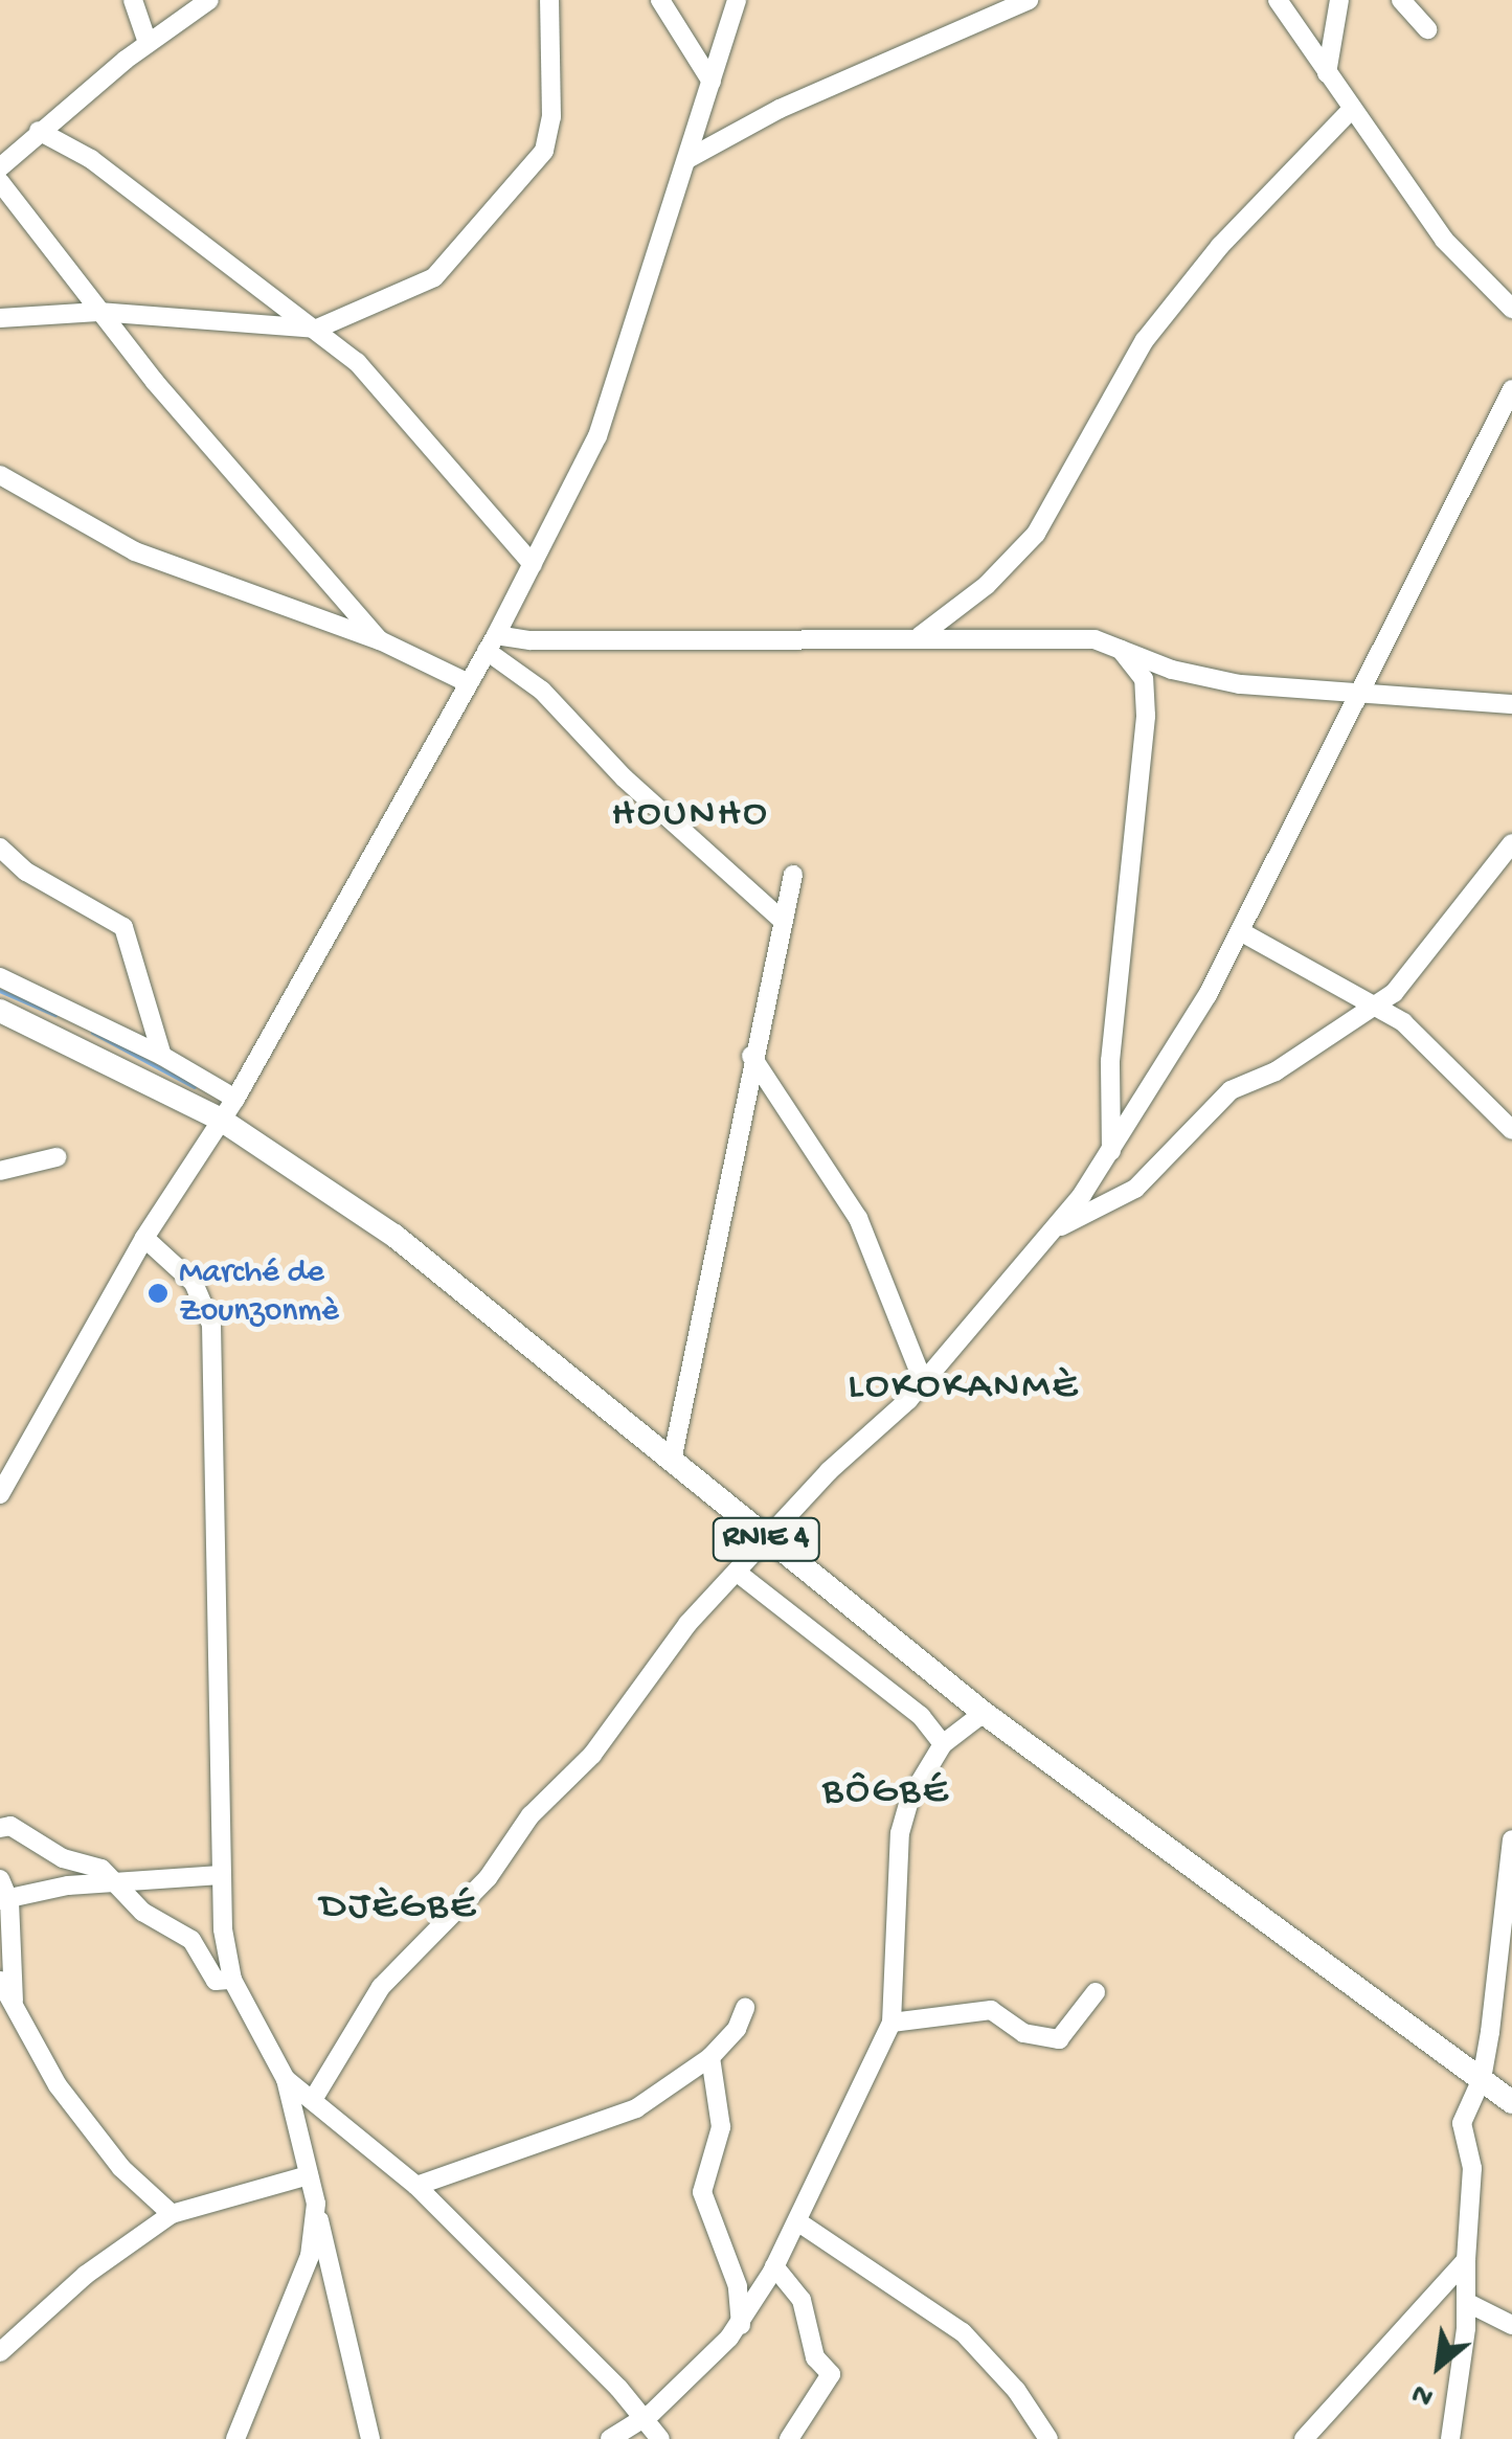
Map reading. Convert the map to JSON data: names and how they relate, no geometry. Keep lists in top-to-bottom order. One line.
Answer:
{"streets":{"main road":["RNIE 4"]},"districts":["HOUNHO","LOKOKANMÈ","BÔGBÉ","DJÈGBÉ"],"places":["Marché de Zounzonmè"],"north":"bottom left"}
